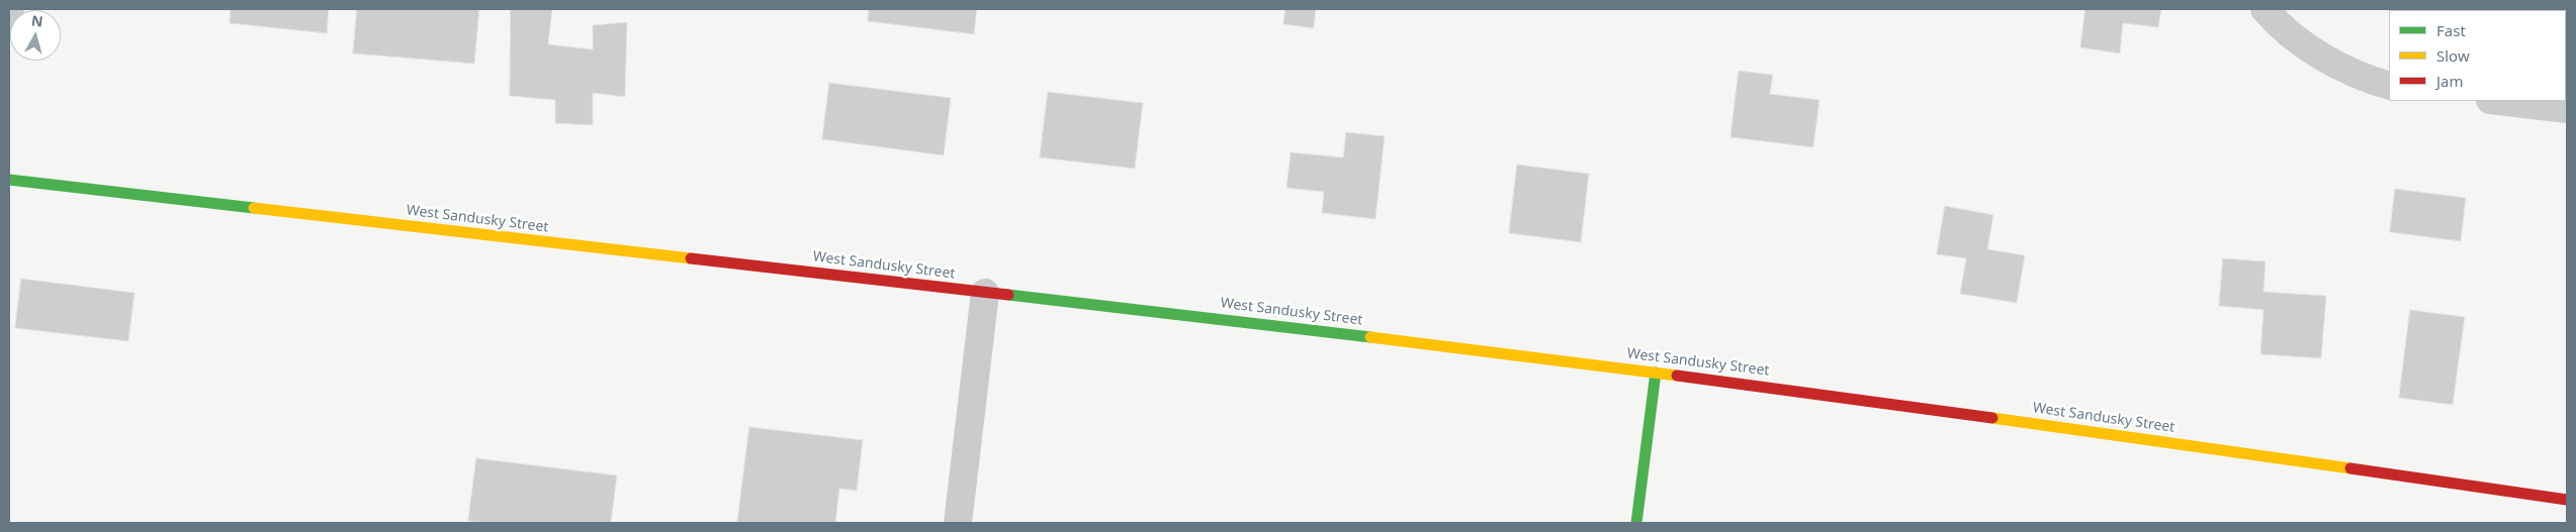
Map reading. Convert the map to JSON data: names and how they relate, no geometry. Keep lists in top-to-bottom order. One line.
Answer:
{"streets":{"street":["West Sandusky Street"]},"legend":["Fast","Slow","Jam"],"north":"top"}
